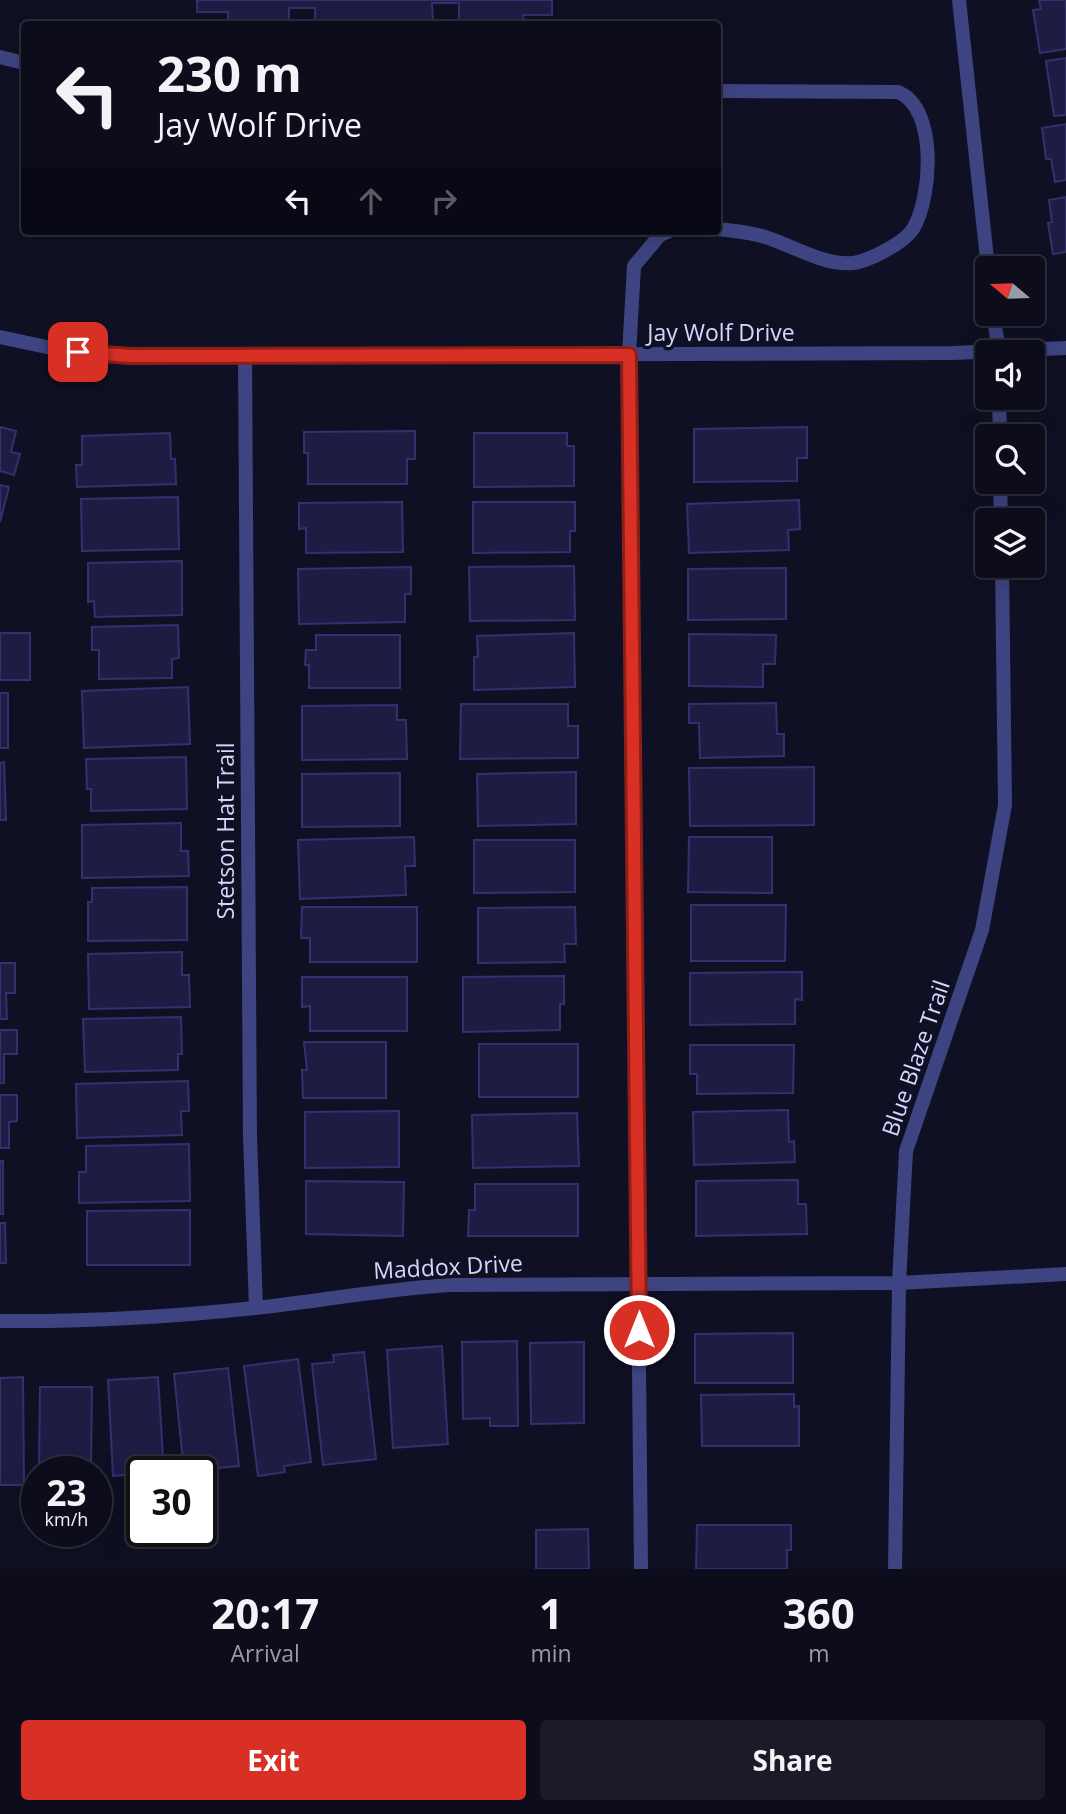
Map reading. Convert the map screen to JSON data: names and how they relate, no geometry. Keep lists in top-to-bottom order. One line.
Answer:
{"streets":{"street":["Jay Wolf Drive","Stetson Hat Trail","Blue Blaze Trail","Maddox Drive"]},"crossings":[["Jay Wolf Drive","Stetson Hat Trail"],["Stetson Hat Trail","Maddox Drive"],["Blue Blaze Trail","Maddox Drive"]],"north":"left","page":{"turn":["230 m","Jay Wolf Drive"],"speed":"23 km/h","limit":"30","eta":["20:17","Arrival","1","min","360","m"],"buttons":["Exit","Share"]}}
